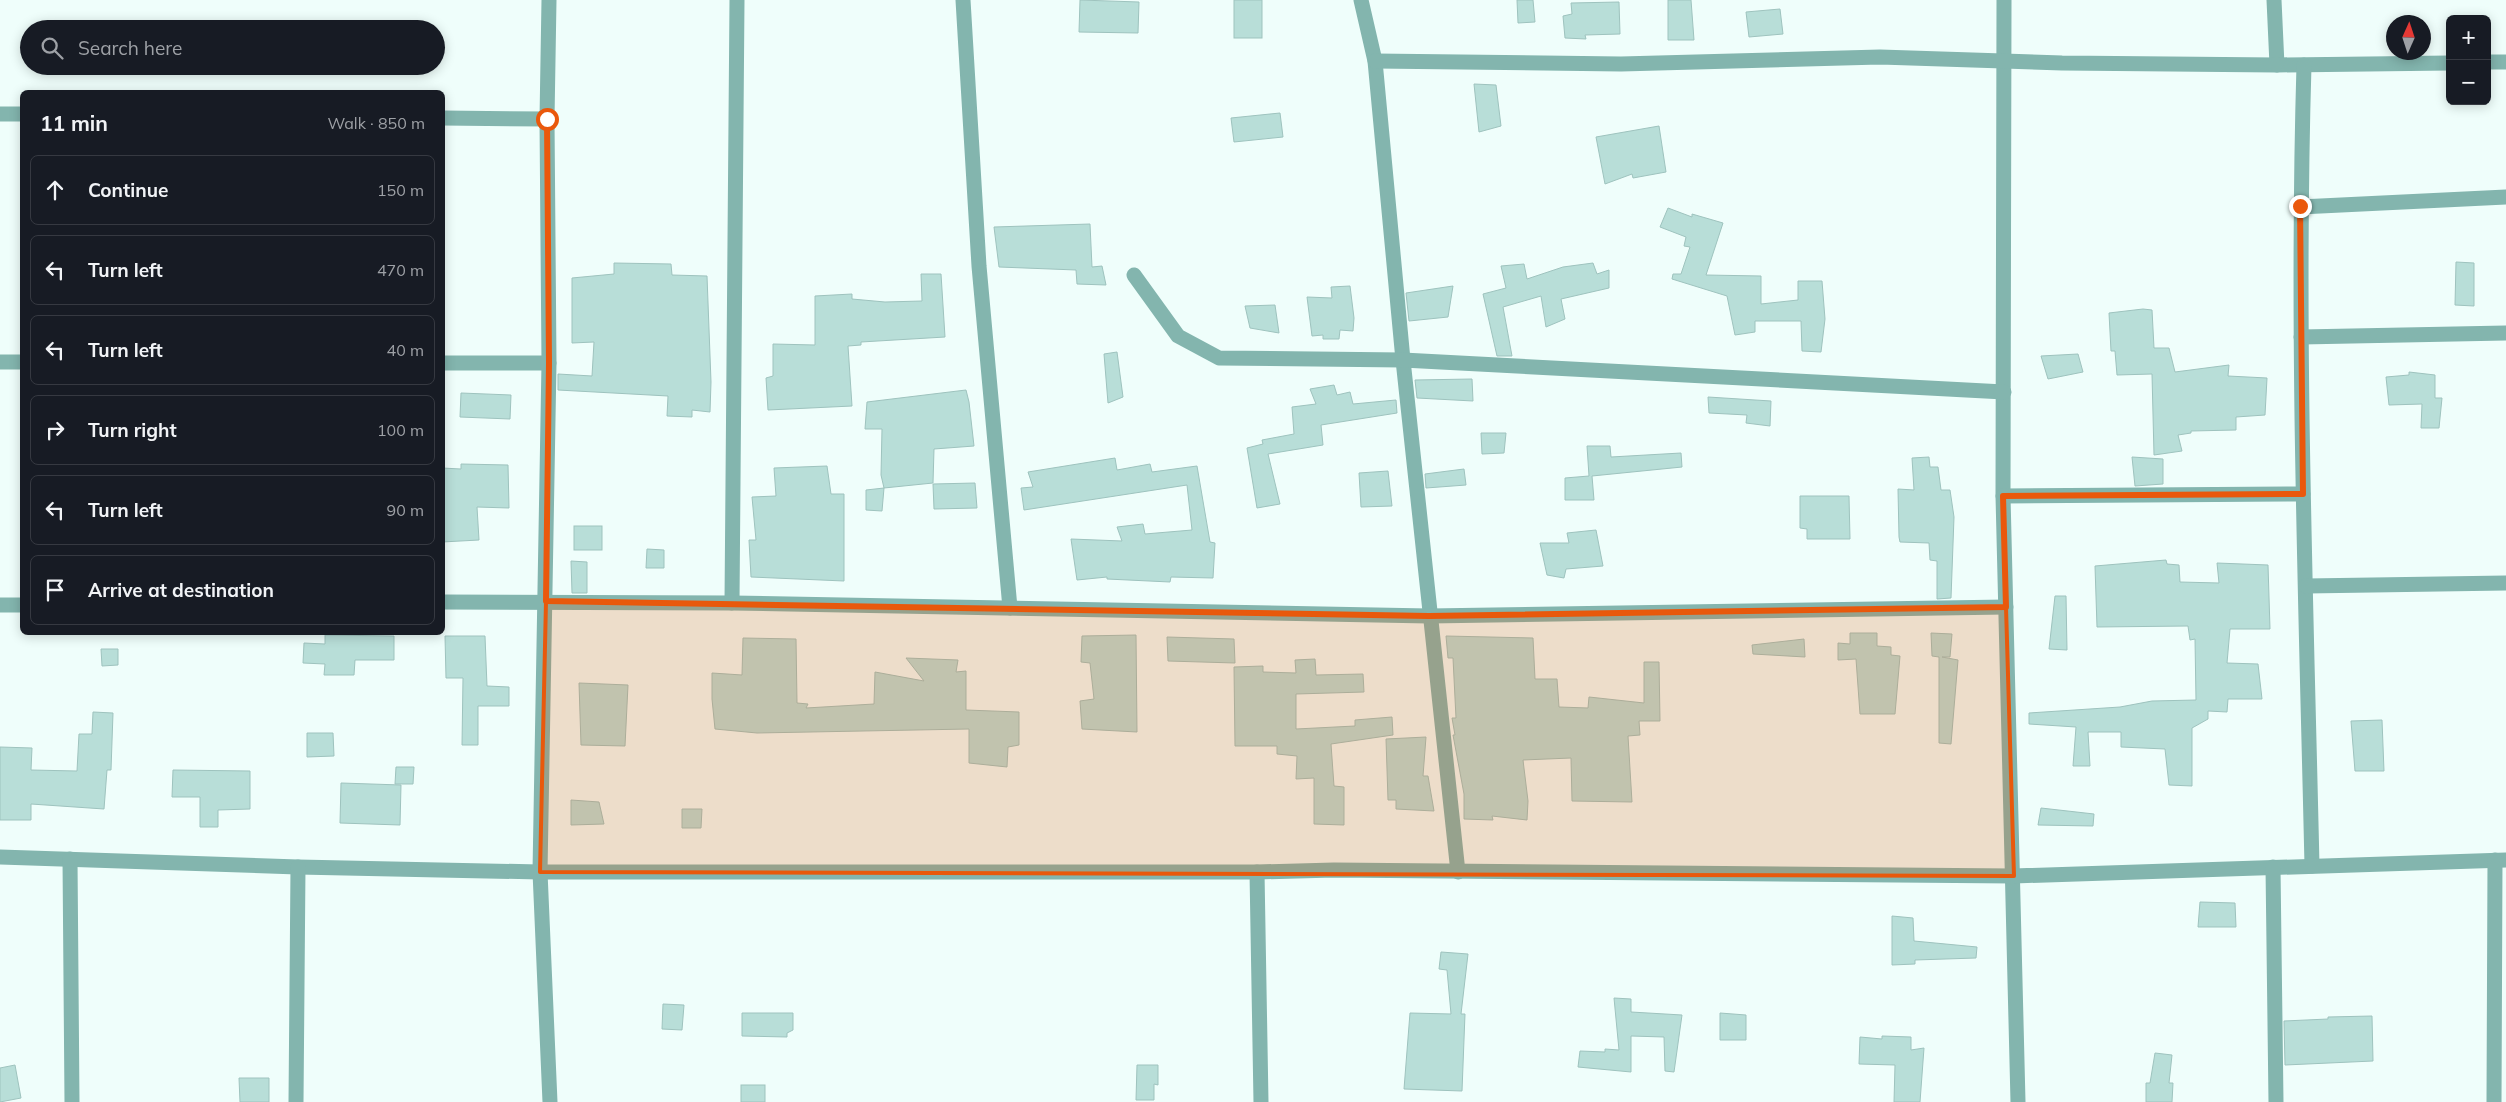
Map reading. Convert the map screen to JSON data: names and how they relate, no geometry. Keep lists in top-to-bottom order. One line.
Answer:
{"north":"top","page":{"map_buttons":["+","−"],"search":"Search here","heading":["11 min","Walk · 850 m"],"list":[["Continue","150 m"],["Turn left","470 m"],["Turn left","40 m"],["Turn right","100 m"],["Turn left","90 m"],"Arrive at destination"]}}
